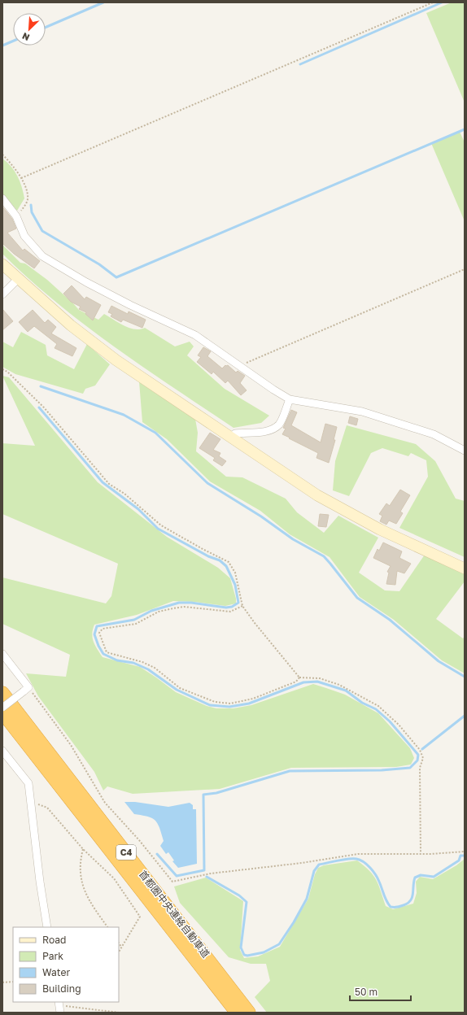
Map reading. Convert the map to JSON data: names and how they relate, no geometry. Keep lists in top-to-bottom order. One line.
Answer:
{"streets":{"highway":["C4","首都圏中央連絡自動車道"]},"legend":["Road","Park","Water","Building"],"scale_bar":"50 m","north":"bottom left"}
